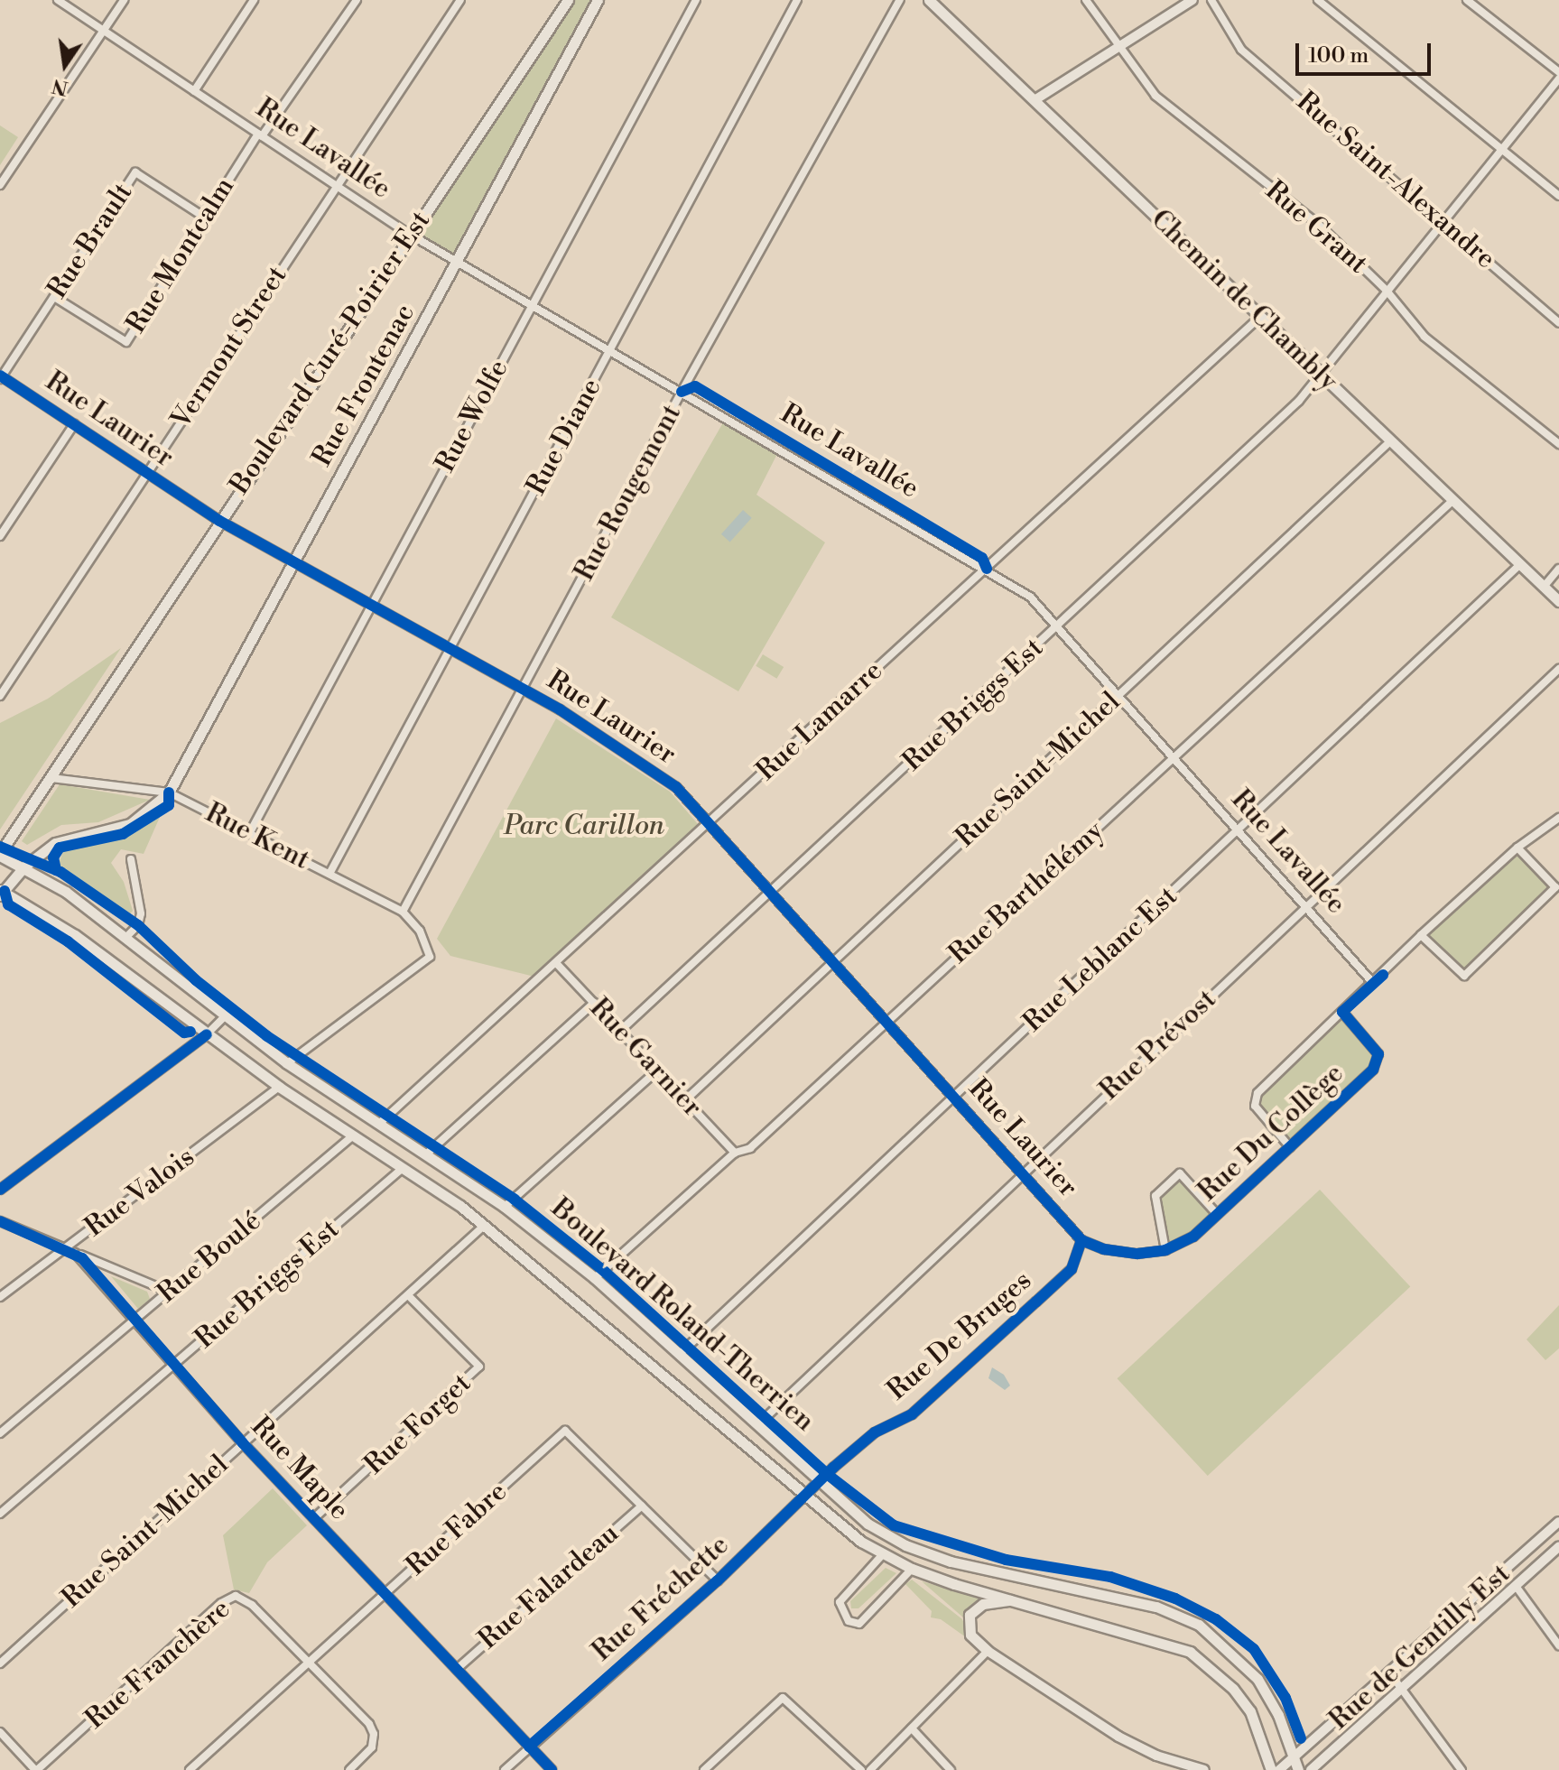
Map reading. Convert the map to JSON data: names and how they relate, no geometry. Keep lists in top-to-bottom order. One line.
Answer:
{"streets":{"main road":["Chemin de Chambly","Boulevard Curé-Poirier Est","Rue Frontenac","Boulevard Roland-Therrien"],"street":["Rue Lavallée","Rue Saint-Alexandre","Rue Grant","Rue Brault","Rue Montcalm","Vermont Street","Rue Wolfe","Rue Laurier","Rue Diane","Rue Rougemont","Rue Briggs Est","Rue Lamarre","Rue Saint-Michel","Rue Kent","Rue Barthélémy","Rue Leblanc Est","Rue Prévost","Rue Garnier","Rue Du Collège","Rue Valois","Rue Boulé","Rue De Bruges","Rue Forget","Rue Maple","Rue Fabre","Rue Falardeau","Rue Fréchette","Rue de Gentilly Est","Rue Franchère"]},"crossings":[["Rue Lavallée","Rue Montcalm"],["Rue Lavallée","Vermont Street"],["Rue Lavallée","Boulevard Curé-Poirier Est"],["Rue Lavallée","Rue Frontenac"],["Rue Lavallée","Rue Wolfe"],["Rue Lavallée","Rue Diane"],["Rue Lavallée","Rue Rougemont"],["Rue Lavallée","Rue Briggs Est"],["Rue Lavallée","Rue Lamarre"],["Rue Lavallée","Rue Saint-Michel"],["Rue Lavallée","Rue Barthélémy"],["Rue Lavallée","Rue Leblanc Est"],["Rue Lavallée","Rue Prévost"],["Rue Lavallée","Rue Du Collège"],["Rue Saint-Alexandre","Rue Briggs Est"],["Rue Grant","Rue Briggs Est"],["Rue Brault","Rue Montcalm"],["Rue Brault","Rue Laurier"],["Chemin de Chambly","Rue Briggs Est"],["Chemin de Chambly","Rue Lamarre"],["Chemin de Chambly","Rue Saint-Michel"],["Chemin de Chambly","Rue Barthélémy"],["Chemin de Chambly","Rue Leblanc Est"],["Vermont Street","Rue Laurier"],["Boulevard Curé-Poirier Est","Rue Laurier"],["Boulevard Curé-Poirier Est","Rue Kent"],["Boulevard Curé-Poirier Est","Boulevard Roland-Therrien"],["Rue Frontenac","Rue Laurier"],["Rue Frontenac","Rue Kent"],["Rue Frontenac","Boulevard Roland-Therrien"],["Rue Wolfe","Rue Laurier"],["Rue Wolfe","Rue Kent"],["Rue Laurier","Rue Diane"],["Rue Laurier","Rue Rougemont"],["Rue Laurier","Rue Briggs Est"],["Rue Laurier","Rue Lamarre"],["Rue Laurier","Rue Saint-Michel"],["Rue Laurier","Rue Barthélémy"],["Rue Laurier","Rue Leblanc Est"],["Rue Laurier","Rue Prévost"],["Rue Laurier","Rue Du Collège"],["Rue Laurier","Rue De Bruges"],["Rue Diane","Rue Kent"],["Rue Rougemont","Rue Kent"],["Rue Briggs Est","Rue Garnier"],["Rue Briggs Est","Boulevard Roland-Therrien"],["Rue Briggs Est","Rue Maple"],["Rue Lamarre","Rue Garnier"],["Rue Lamarre","Boulevard Roland-Therrien"],["Rue Saint-Michel","Rue Garnier"],["Rue Saint-Michel","Boulevard Roland-Therrien"],["Rue Saint-Michel","Rue Forget"],["Rue Saint-Michel","Rue Maple"],["Rue Kent","Boulevard Roland-Therrien"],["Rue Barthélémy","Rue Garnier"],["Rue Barthélémy","Boulevard Roland-Therrien"],["Rue Leblanc Est","Boulevard Roland-Therrien"],["Rue Prévost","Boulevard Roland-Therrien"],["Rue Du Collège","Rue De Bruges"],["Rue Valois","Boulevard Roland-Therrien"],["Rue Valois","Rue Maple"],["Rue Boulé","Boulevard Roland-Therrien"],["Rue Boulé","Rue Maple"],["Boulevard Roland-Therrien","Rue De Bruges"],["Boulevard Roland-Therrien","Rue Fréchette"],["Boulevard Roland-Therrien","Rue de Gentilly Est"],["Rue De Bruges","Rue Fréchette"],["Rue Forget","Rue Maple"],["Rue Maple","Rue Fabre"],["Rue Maple","Rue Falardeau"],["Rue Maple","Rue Fréchette"],["Rue Fabre","Rue Falardeau"],["Rue Fabre","Rue Fréchette"],["Rue Fabre","Rue Franchère"]],"parks":["Parc Carillon"],"scale_bar":"100 m","north":"bottom"}
